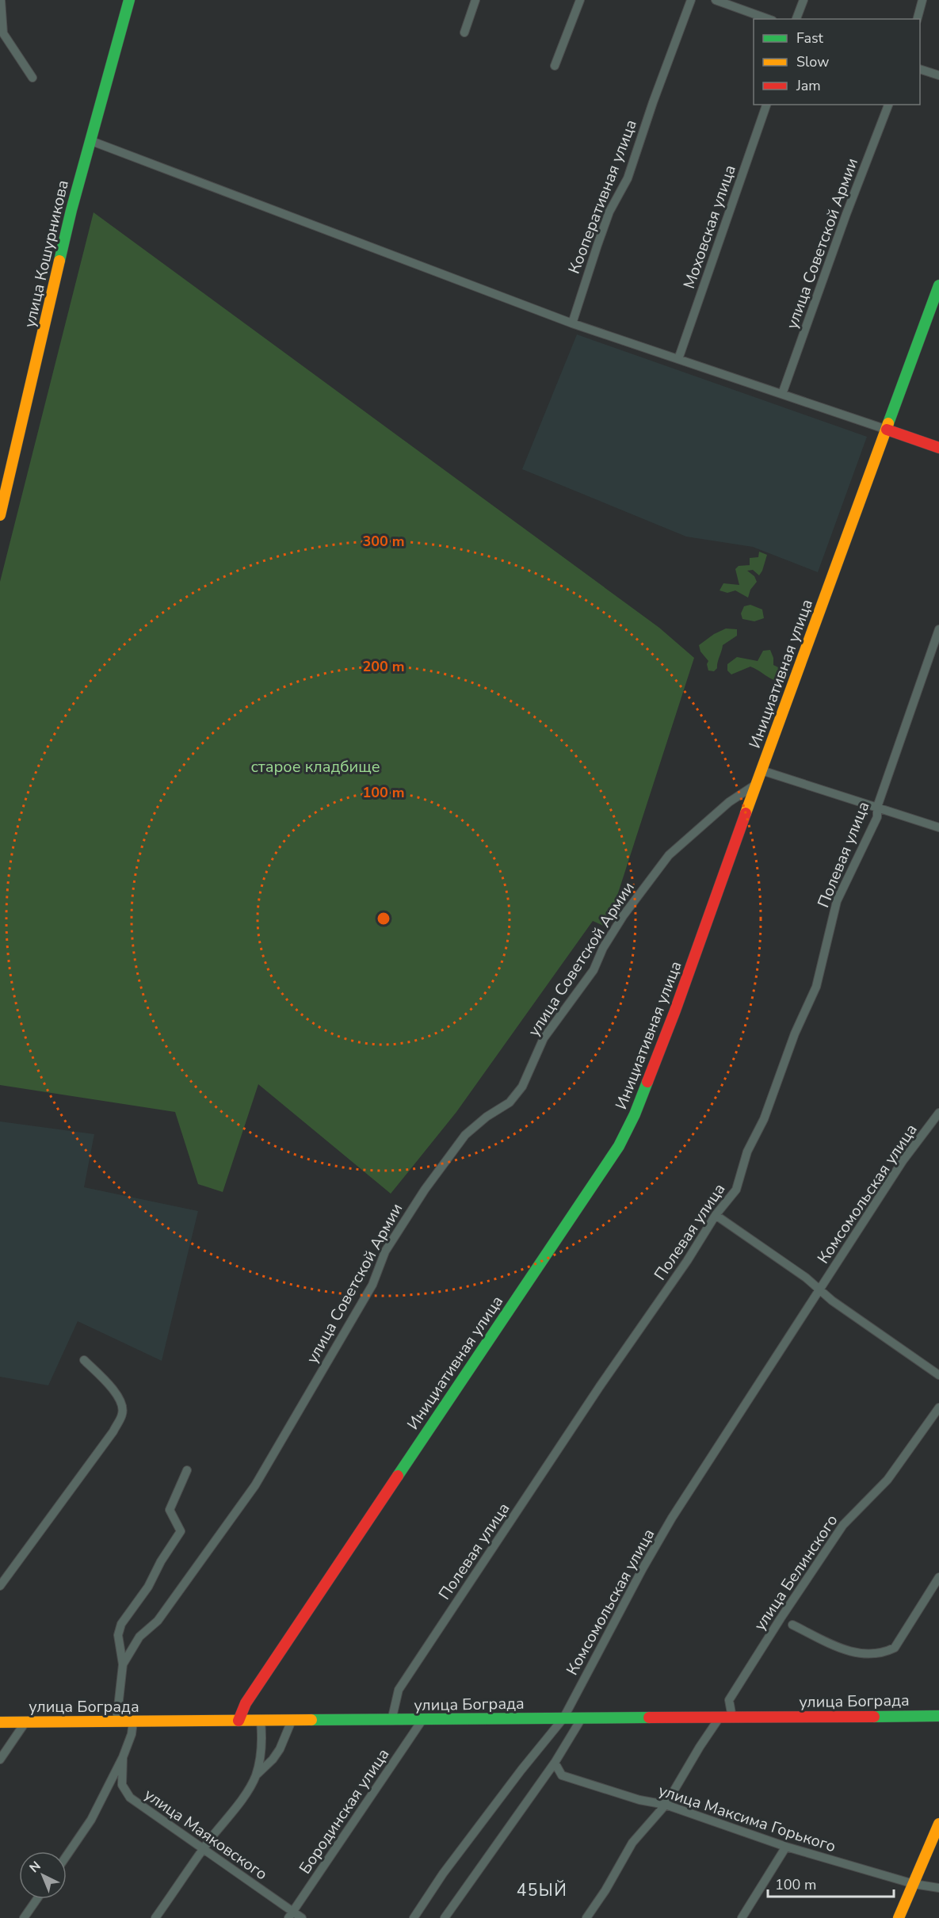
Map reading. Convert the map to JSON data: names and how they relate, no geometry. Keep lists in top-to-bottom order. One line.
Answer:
{"streets":{"main road":["улица Кошурникова","Инициативная улица","улица Бограда"],"street":["Кооперативная улица","Моховская улица","улица Советской Армии","Полевая улица","Комсомольская улица","улица Белинского","Бородинская улица","улица Максима Горького","улица Маяковского"]},"crossings":[["улица Советской Армии","Инициативная улица"],["улица Советской Армии","улица Бограда"],["Инициативная улица","улица Бограда"],["Полевая улица","Комсомольская улица"],["Полевая улица","улица Бограда"],["Комсомольская улица","улица Бограда"],["улица Белинского","улица Бограда"],["улица Бограда","Бородинская улица"],["Бородинская улица","улица Маяковского"]],"districts":["45ЫЙ"],"parks":["старое кладбище"],"legend":["Fast","Slow","Jam"],"scale_bar":"100 m","north":"top left","rings":["300 m","200 m","100 m"]}
